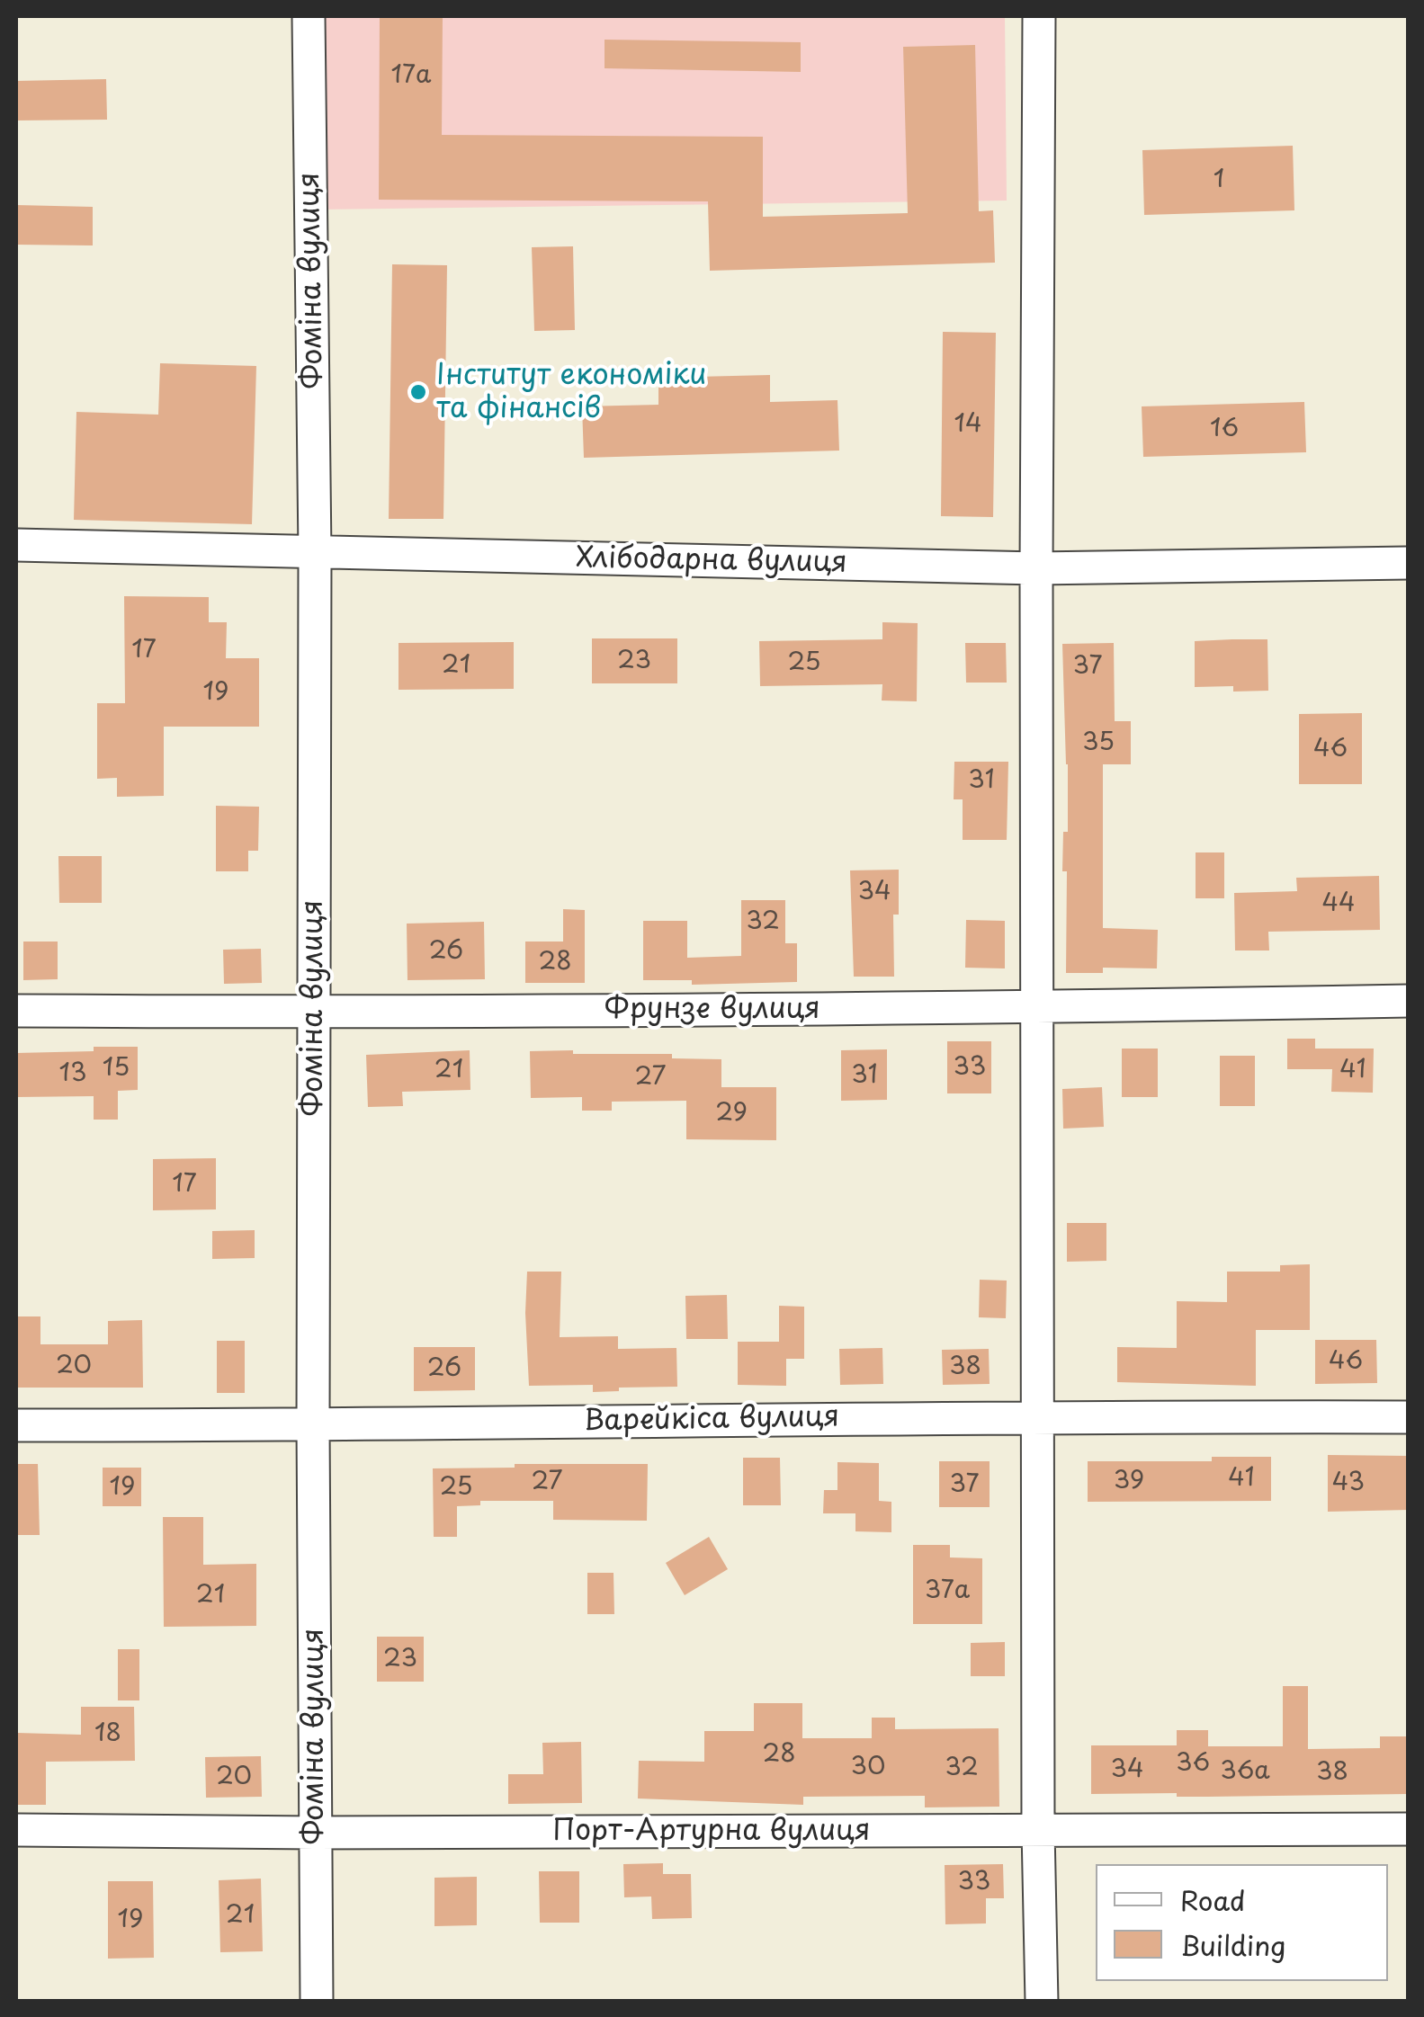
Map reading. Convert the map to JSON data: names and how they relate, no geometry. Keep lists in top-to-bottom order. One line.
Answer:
{"streets":{"street":["Фоміна вулиця","Хлібодарна вулиця","Фрунзе вулиця","Варейкіса вулиця","Порт-Артурна вулиця"]},"crossings":[["Фоміна вулиця","Хлібодарна вулиця"],["Фоміна вулиця","Фрунзе вулиця"],["Фоміна вулиця","Варейкіса вулиця"],["Фоміна вулиця","Порт-Артурна вулиця"]],"places":["Інститут економіки та фінансів"],"house_numbers":["17а","1","14","16","17","23","25","21","37","19","35","46","31","34","44","32","26","28","33","15","21","41","13","31","27","29","17","46","20","38","26","41","39","27","43","37","19","25","37а","21","23","18","28","36","30","32","34","36а","38","20","33","21","19"],"legend":["Road","Building"]}
